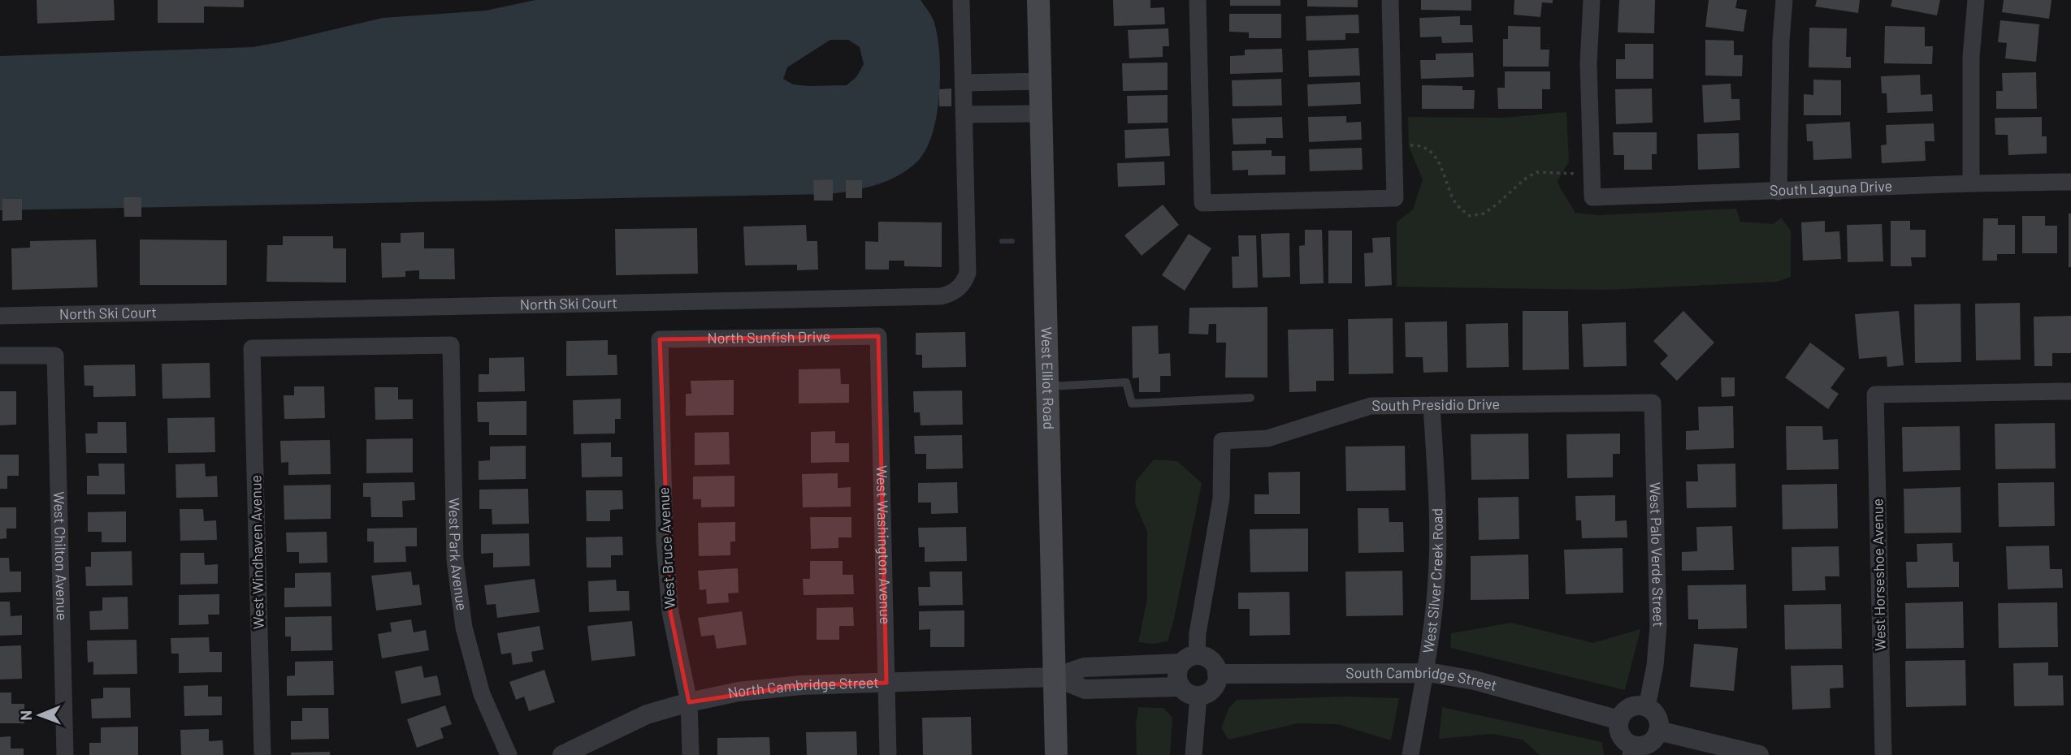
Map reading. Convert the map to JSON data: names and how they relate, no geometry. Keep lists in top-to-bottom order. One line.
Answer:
{"streets":{"main road":["West Elliot Road"],"street":["South Laguna Drive","North Ski Court","North Sunfish Drive","South Presidio Drive","West Washington Avenue","West Bruce Avenue","West Windhaven Avenue","West Park Avenue","West Chilton Avenue","West Palo Verde Street","West Horseshoe Avenue","West Silver Creek Road","South Cambridge Street","North Cambridge Street"]},"crossings":[["North Sunfish Drive","West Washington Avenue"],["North Sunfish Drive","West Bruce Avenue"],["West Elliot Road","North Cambridge Street"],["South Presidio Drive","West Palo Verde Street"],["South Presidio Drive","West Silver Creek Road"],["South Presidio Drive","South Cambridge Street"],["West Washington Avenue","North Cambridge Street"],["West Bruce Avenue","North Cambridge Street"],["West Windhaven Avenue","West Park Avenue"],["West Palo Verde Street","South Cambridge Street"],["West Silver Creek Road","South Cambridge Street"]],"north":"left"}
